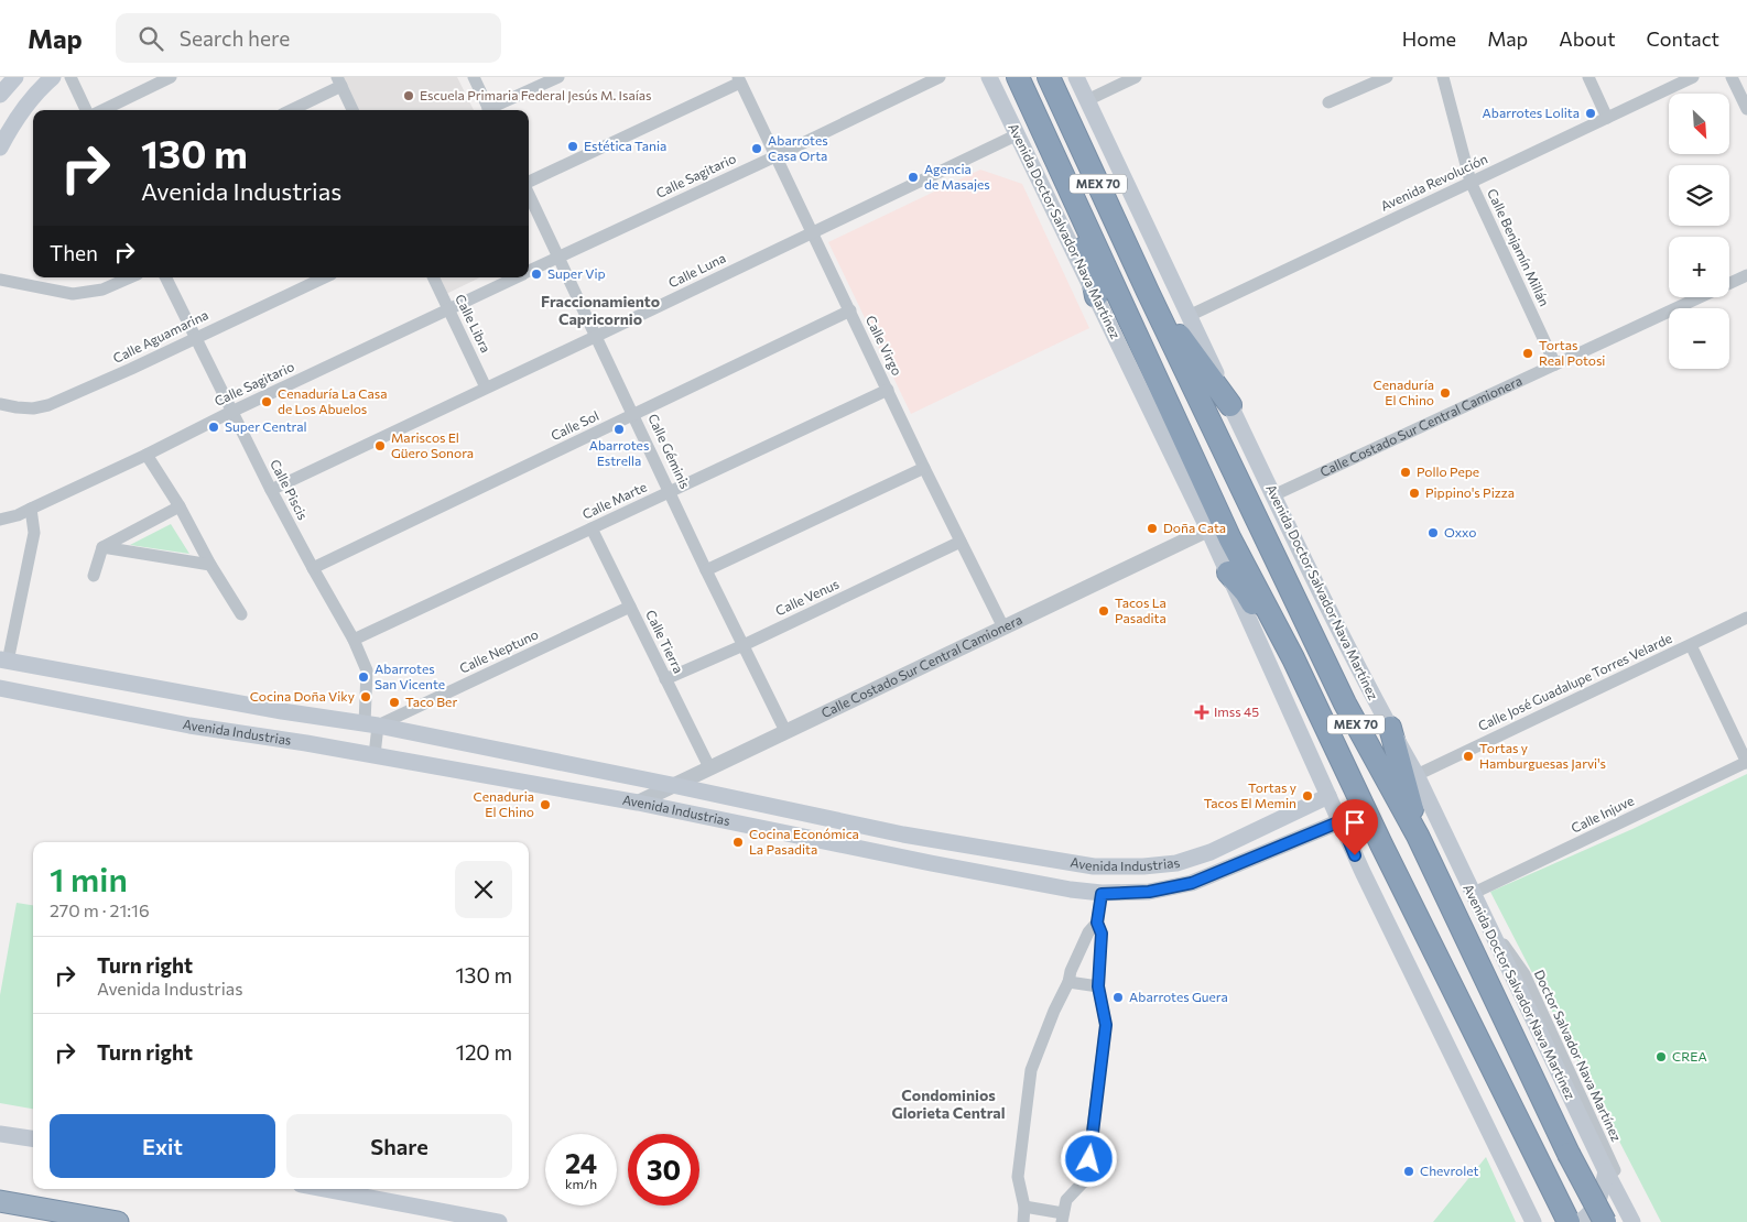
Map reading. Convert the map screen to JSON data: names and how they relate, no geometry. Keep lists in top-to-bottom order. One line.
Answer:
{"streets":{"highway":["MEX 70","Avenida Doctor Salvador Nava Martínez"],"main road":["Avenida Industrias"],"street":["Calle Sagitario","Avenida Revolución","Calle Benjamín Millán","Calle Luna","Calle Libra","Calle Aguamarina","Calle Virgo","Calle Sol","Calle Costado Sur Central Camionera","Calle Géminis","Calle Piscis","Calle Marte","Calle Venus","Calle Tierra","Calle Neptuno","Calle José Guadalupe Torres Velarde","Calle Injuve"]},"crossings":[["Calle Sagitario","Calle Libra"],["Calle Sagitario","Calle Virgo"],["Calle Sagitario","Calle Géminis"],["Calle Sagitario","Calle Piscis"],["Avenida Revolución","Avenida Doctor Salvador Nava Martínez"],["Avenida Revolución","Calle Benjamín Millán"],["Avenida Doctor Salvador Nava Martínez","Calle Luna"],["Avenida Doctor Salvador Nava Martínez","Calle Costado Sur Central Camionera"],["Avenida Doctor Salvador Nava Martínez","Calle José Guadalupe Torres Velarde"],["Avenida Doctor Salvador Nava Martínez","Avenida Industrias"],["Avenida Doctor Salvador Nava Martínez","Calle Injuve"],["Calle Benjamín Millán","Calle Costado Sur Central Camionera"],["Calle Luna","Calle Libra"],["Calle Luna","Calle Virgo"],["Calle Luna","Calle Géminis"],["Calle Luna","Calle Piscis"],["Calle Aguamarina","Calle Piscis"],["Calle Virgo","Calle Sol"],["Calle Virgo","Calle Costado Sur Central Camionera"],["Calle Virgo","Calle Marte"],["Calle Virgo","Calle Venus"],["Calle Sol","Calle Géminis"],["Calle Sol","Calle Piscis"],["Calle Costado Sur Central Camionera","Calle Géminis"],["Calle Costado Sur Central Camionera","Calle Tierra"],["Calle Costado Sur Central Camionera","Avenida Industrias"],["Calle Géminis","Calle Marte"],["Calle Géminis","Calle Venus"],["Calle Piscis","Calle Marte"],["Calle Piscis","Calle Neptuno"],["Calle Piscis","Avenida Industrias"],["Calle Marte","Calle Tierra"],["Calle Venus","Calle Tierra"],["Calle Tierra","Calle Neptuno"],["Calle Neptuno","Avenida Industrias"]],"districts":["Fraccionamiento Capricornio","Condominios Glorieta Central"],"places":{"other":["Escuela Primaria Federal Jesús M. Isaías","Abarrotes Lolita","Estética Tania","Abarrotes Casa Orta","Agencia de Masajes","Super Vip","Tortas Real Potosi","Cenaduría El Chino","Cenaduría La Casa de Los Abuelos","Super Central","Abarrotes Estrella","Mariscos El Güero Sonora","Pollo Pepe","Pippino's Pizza","Doña Cata","Oxxo","Tacos La Pasadita","Abarrotes San Vicente","Cocina Doña Viky","Taco Ber","Tortas y Hamburguesas Jarvi's","Tortas y Tacos El Memin","Cenaduria El Chino","Cocina Económica La Pasadita","Abarrotes Guera","CREA","Chevrolet"],"health":["Imss 45"]},"north":"bottom right","page":{"header":"Map","search":"Search here","nav":["Home","Map","About","Contact"],"map_buttons":["+","−"],"turn":["130 m","Avenida Industrias"],"then":"Then","heading":["1 min","270 m · 21:16"],"list":[{"name":"Turn right","note":"Avenida Industrias","value":"130 m"},{"name":"Turn right","value":"120 m"}],"buttons":["Exit","Share"],"speed":"24 km/h","limit":"30"}}
